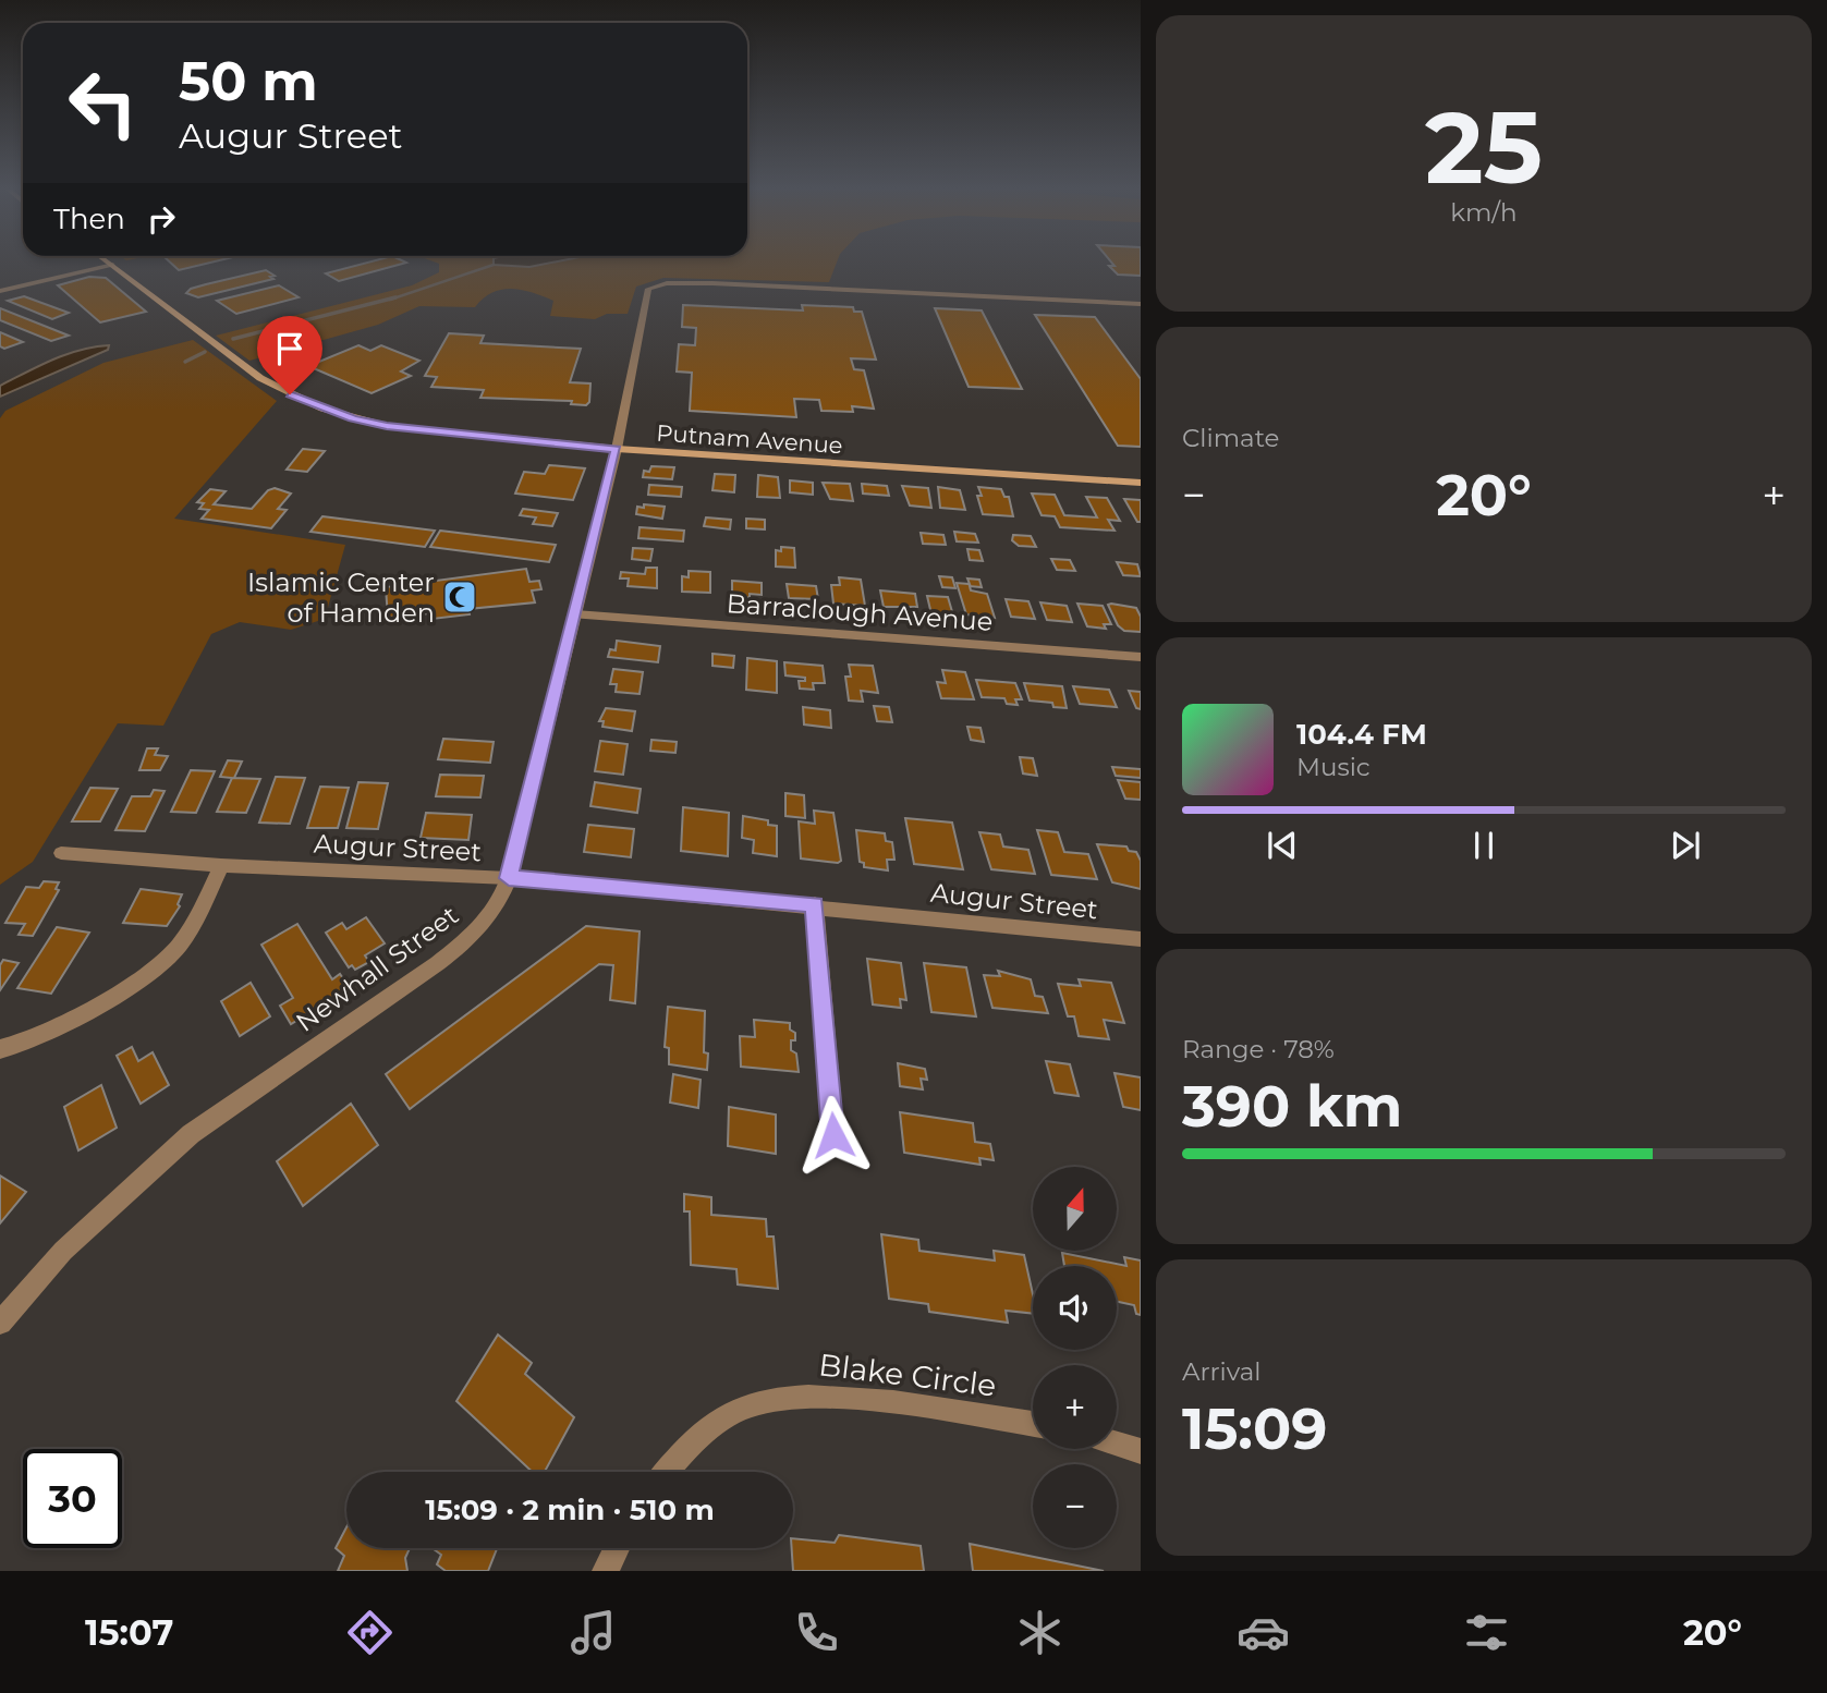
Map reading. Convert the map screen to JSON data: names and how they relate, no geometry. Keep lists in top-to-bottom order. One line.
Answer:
{"streets":{"main road":["Putnam Avenue"],"street":["Barraclough Avenue","Augur Street","Newhall Street","Blake Circle"]},"crossings":[["Putnam Avenue","Newhall Street"],["Barraclough Avenue","Newhall Street"],["Augur Street","Newhall Street"]],"places":{"mosque":["Islamic Center of Hamden"]},"north":"top","page":{"tile":[["25","km/h"],"Climate",["Range · 78%","390 km"],["Arrival","15:09"]],"turn":["50 m","Augur Street"],"then":"Then","heat":["−","20°","+"],"song":["104.4 FM","Music"],"map_buttons":["+","−"],"limit":"30","trip":"15:09 · 2 min · 510 m","tabs":["15:07","20°"]}}
